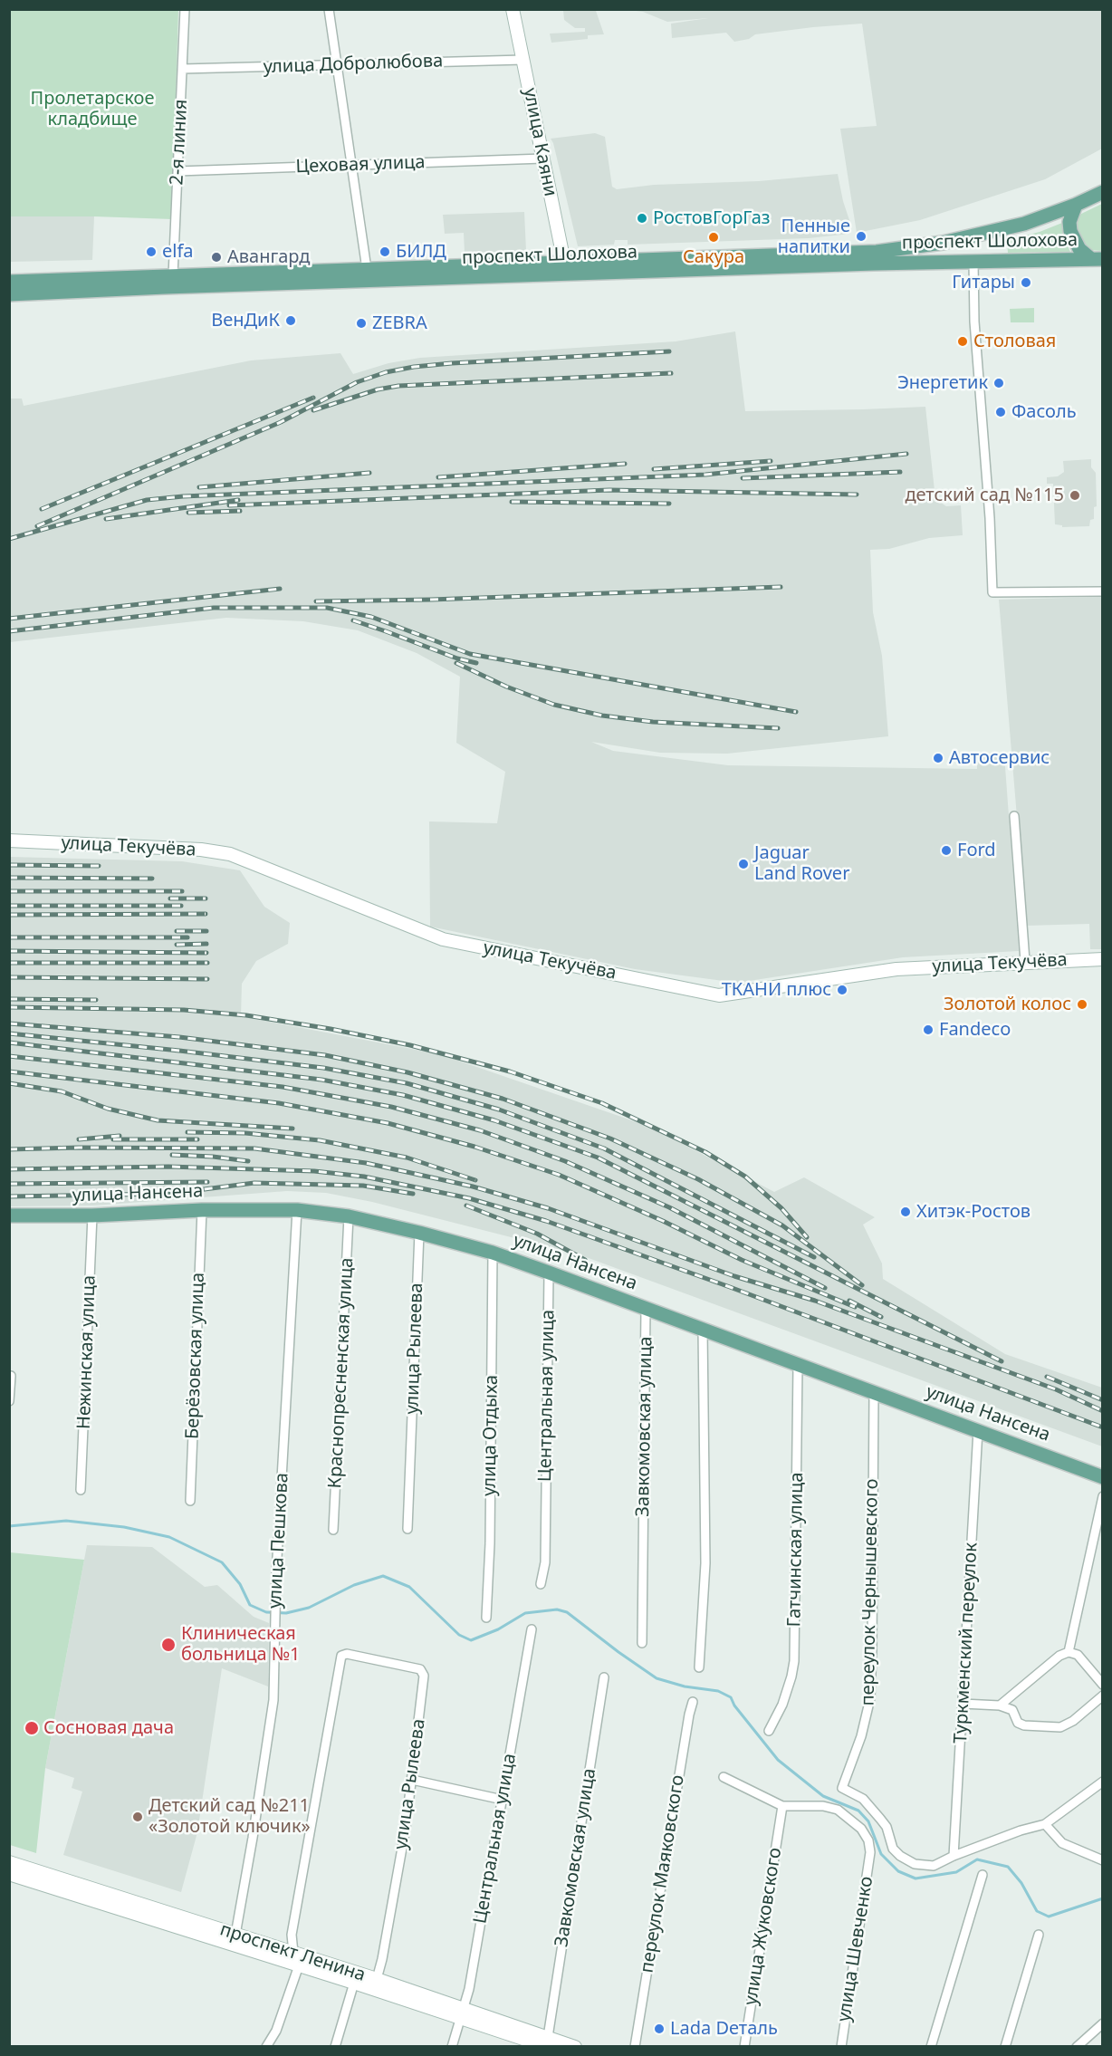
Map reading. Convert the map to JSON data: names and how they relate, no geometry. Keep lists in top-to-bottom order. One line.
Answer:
{"streets":{"main road":["улица Каяни","проспект Шолохова","улица Текучёва","улица Нансена","проспект Ленина"],"street":["улица Добролюбова","2-я линия","Цеховая улица","улица Рылеева","Нежинская улица","Берёзовская улица","Краснопресненская улица","Центральная улица","Завкомовская улица","улица Отдыха","улица Пешкова","Гатчинская улица","переулок Чернышевского","Туркменский переулок","переулок Маяковского","улица Жуковского","улица Шевченко"]},"crossings":[["улица Добролюбова","2-я линия"],["улица Добролюбова","улица Каяни"],["2-я линия","Цеховая улица"],["2-я линия","проспект Шолохова"],["улица Каяни","Цеховая улица"],["улица Каяни","проспект Шолохова"],["улица Нансена","улица Рылеева"],["улица Нансена","Нежинская улица"],["улица Нансена","Берёзовская улица"],["улица Нансена","Краснопресненская улица"],["улица Нансена","Центральная улица"],["улица Нансена","Завкомовская улица"],["улица Нансена","улица Отдыха"],["улица Нансена","улица Пешкова"],["улица Нансена","Гатчинская улица"],["улица Нансена","переулок Чернышевского"],["улица Нансена","Туркменский переулок"],["улица Рылеева","проспект Ленина"],["Центральная улица","проспект Ленина"],["Завкомовская улица","проспект Ленина"],["улица Пешкова","проспект Ленина"],["переулок Чернышевского","Туркменский переулок"],["улица Жуковского","улица Шевченко"]],"parks":["Пролетарское кладбище"],"places":["РостовГорГаз","Пенные напитки","Сакура","elfa","БИЛД","Авангард","Гитары","ВенДиК","ZEBRA","Столовая","Энергетик","Фасоль","детский сад №115","Автосервис","Ford","Jaguar Land Rover","ТКАНИ плюс","Золотой колос","Fandeco","Хитэк-Ростов","Клиническая больница №1","Сосновая дача","Детский сад №211 «Золотой ключик»","Lada Dеталь"]}
